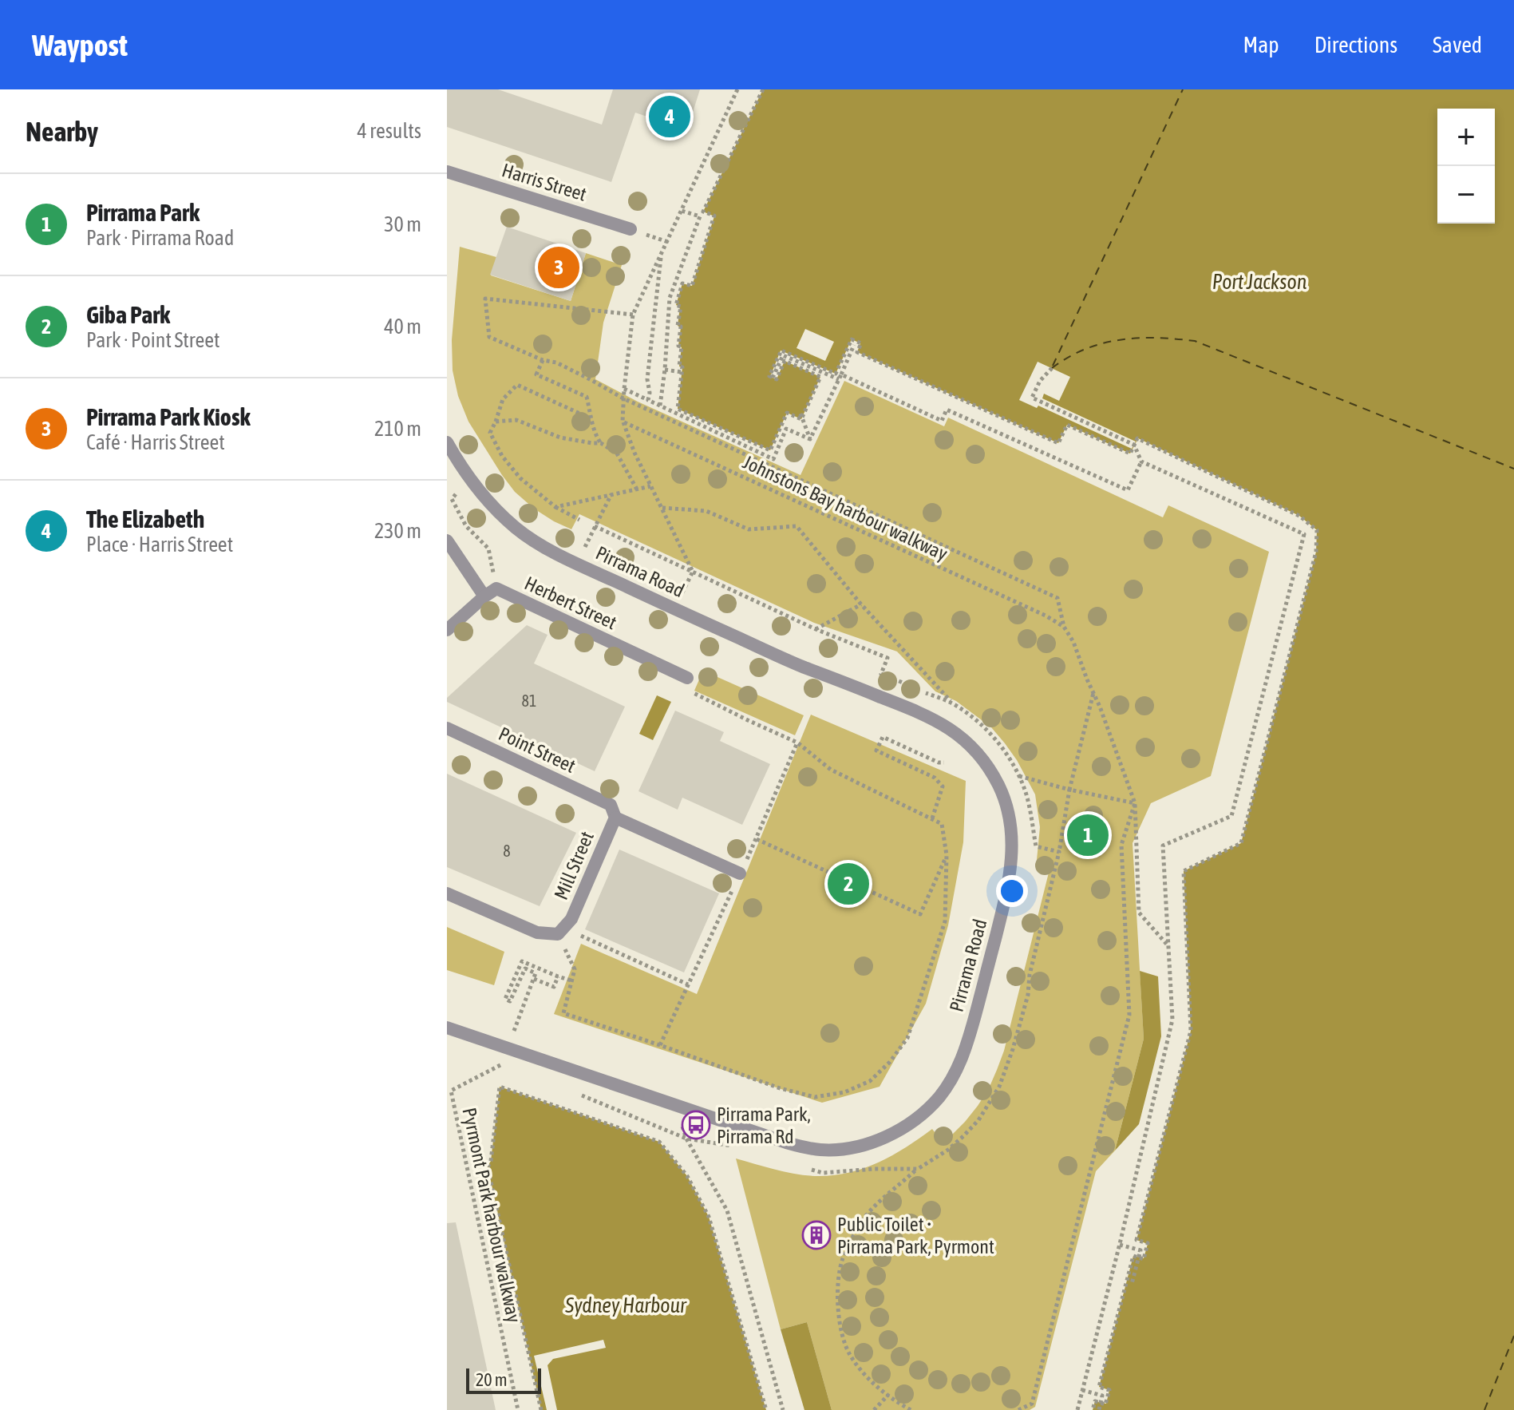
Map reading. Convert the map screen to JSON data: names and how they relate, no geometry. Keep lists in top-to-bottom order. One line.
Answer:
{"streets":{"street":["Harris Street","Pirrama Road","Herbert Street","Point Street","Mill Street"],"path":["Johnstons Bay harbour walkway","Pyrmont Park harbour walkway"]},"crossings":[["Point Street","Mill Street"]],"water":["Port Jackson","Sydney Harbour"],"places":{"bus stop":["Pirrama Park, Pirrama Rd"],"building":["Public Toilet • Pirrama Park, Pyrmont"]},"house_numbers":["81","8"],"scale_bar":"20 m","page":{"header":"Waypost","nav":["Map","Directions","Saved"],"heading":["Nearby","4 results"],"pins":["4","3","1","2"],"map_buttons":["+","−"],"list":[{"mark":"1","name":"Pirrama Park","note":"Park · Pirrama Road","value":"30 m"},{"mark":"2","name":"Giba Park","note":"Park · Point Street","value":"40 m"},{"mark":"3","name":"Pirrama Park Kiosk","note":"Café · Harris Street","value":"210 m"},{"mark":"4","name":"The Elizabeth","note":"Place · Harris Street","value":"230 m"}],"scale":"20 m"}}
